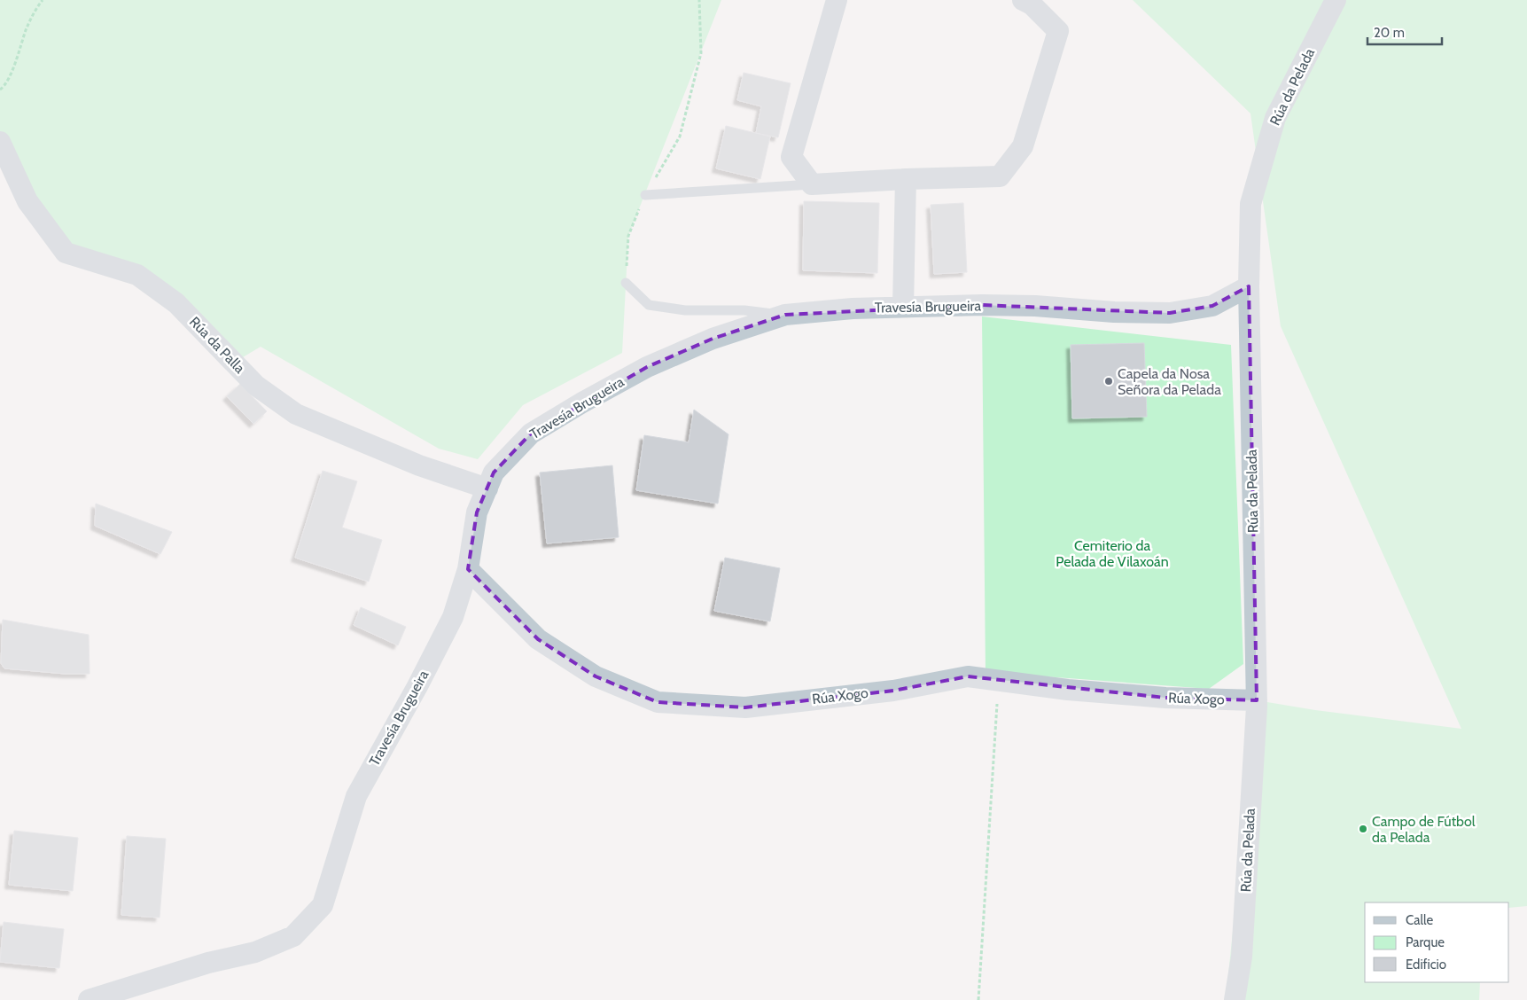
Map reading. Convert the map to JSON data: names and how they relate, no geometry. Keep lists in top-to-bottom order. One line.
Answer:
{"streets":{"street":["Rúa da Pelada","Travesía Brugueira","Rúa da Palla","Rúa Xogo"]},"crossings":[["Rúa da Pelada","Travesía Brugueira"],["Rúa da Pelada","Rúa Xogo"],["Travesía Brugueira","Rúa da Palla"],["Travesía Brugueira","Rúa Xogo"]],"parks":["Cemiterio da Pelada de Vilaxoán"],"places":["Capela da Nosa Señora da Pelada","Campo de Fútbol da Pelada"],"legend":["Calle","Parque","Edificio"],"scale_bar":"20 m"}
